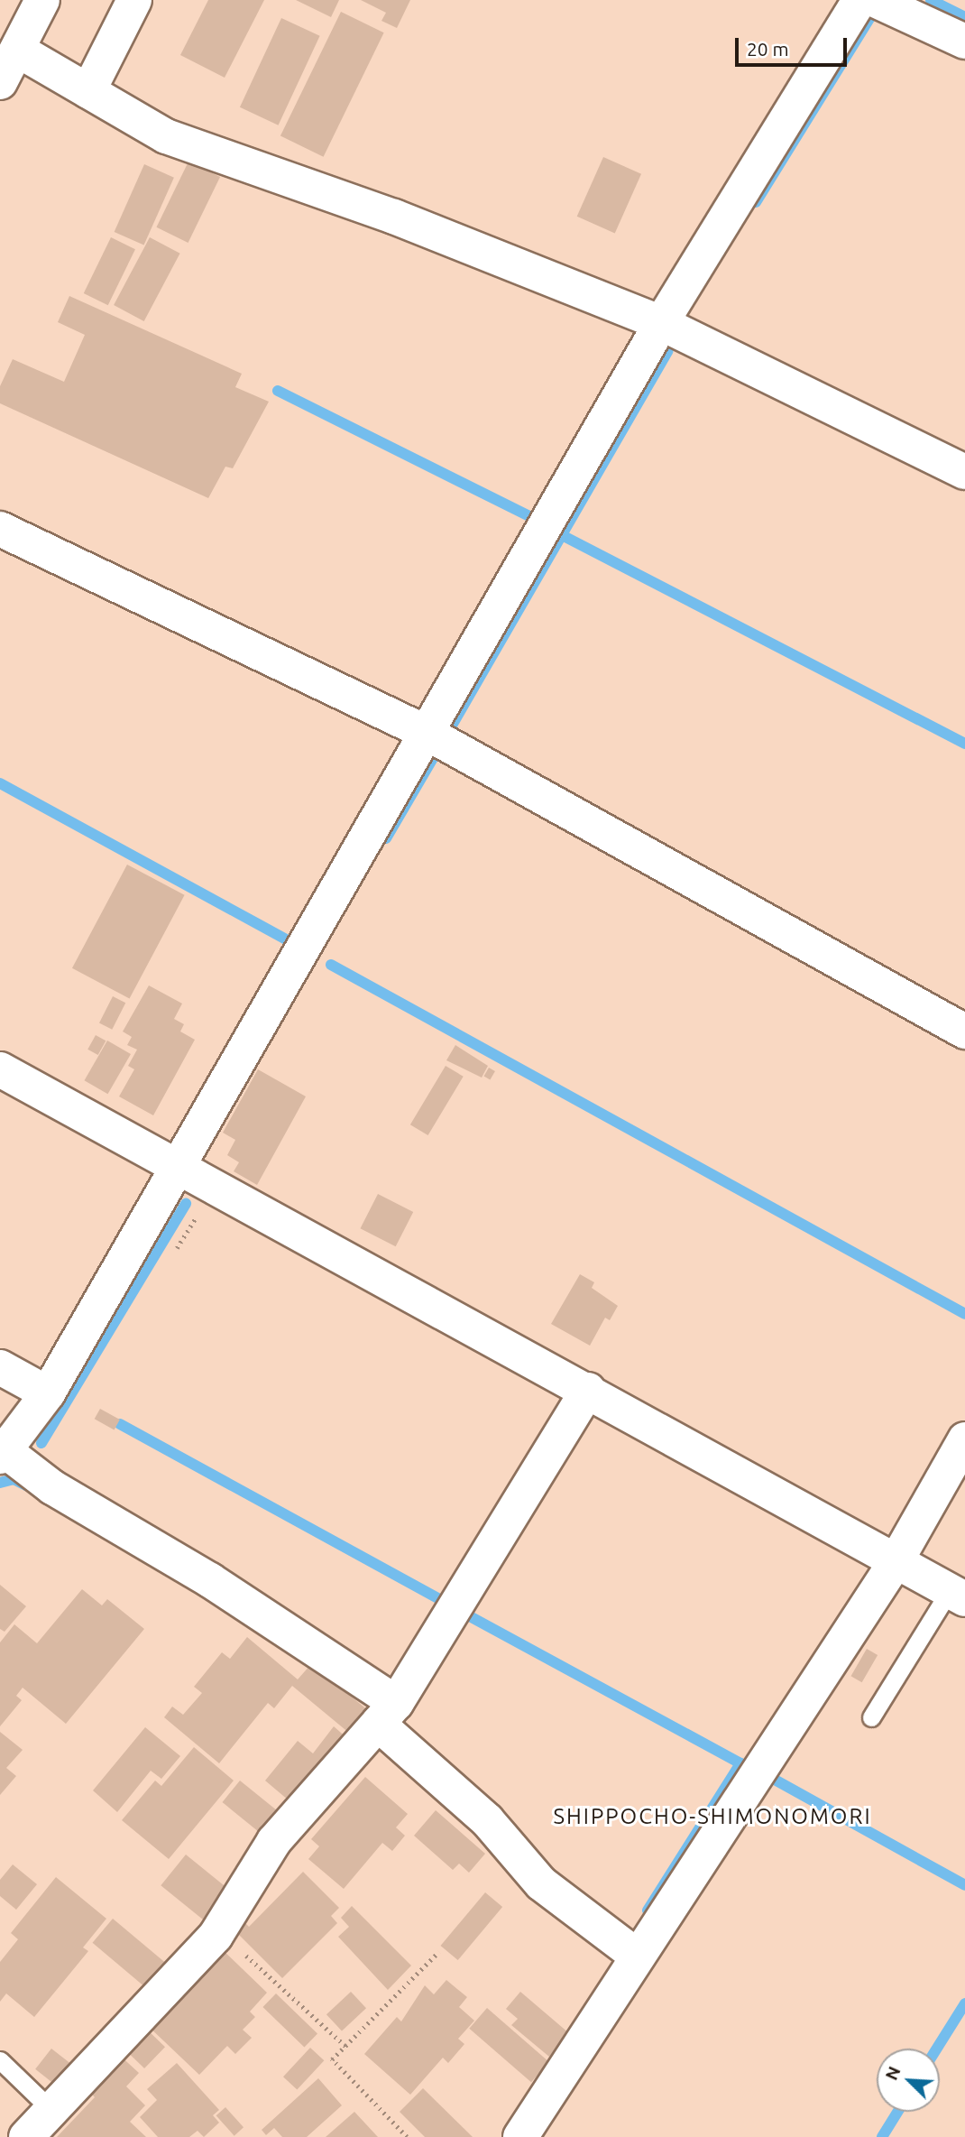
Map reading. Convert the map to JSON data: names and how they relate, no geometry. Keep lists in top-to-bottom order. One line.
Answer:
{"districts":["SHIPPOCHO-SHIMONOMORI"],"scale_bar":"20 m","north":"top left"}
